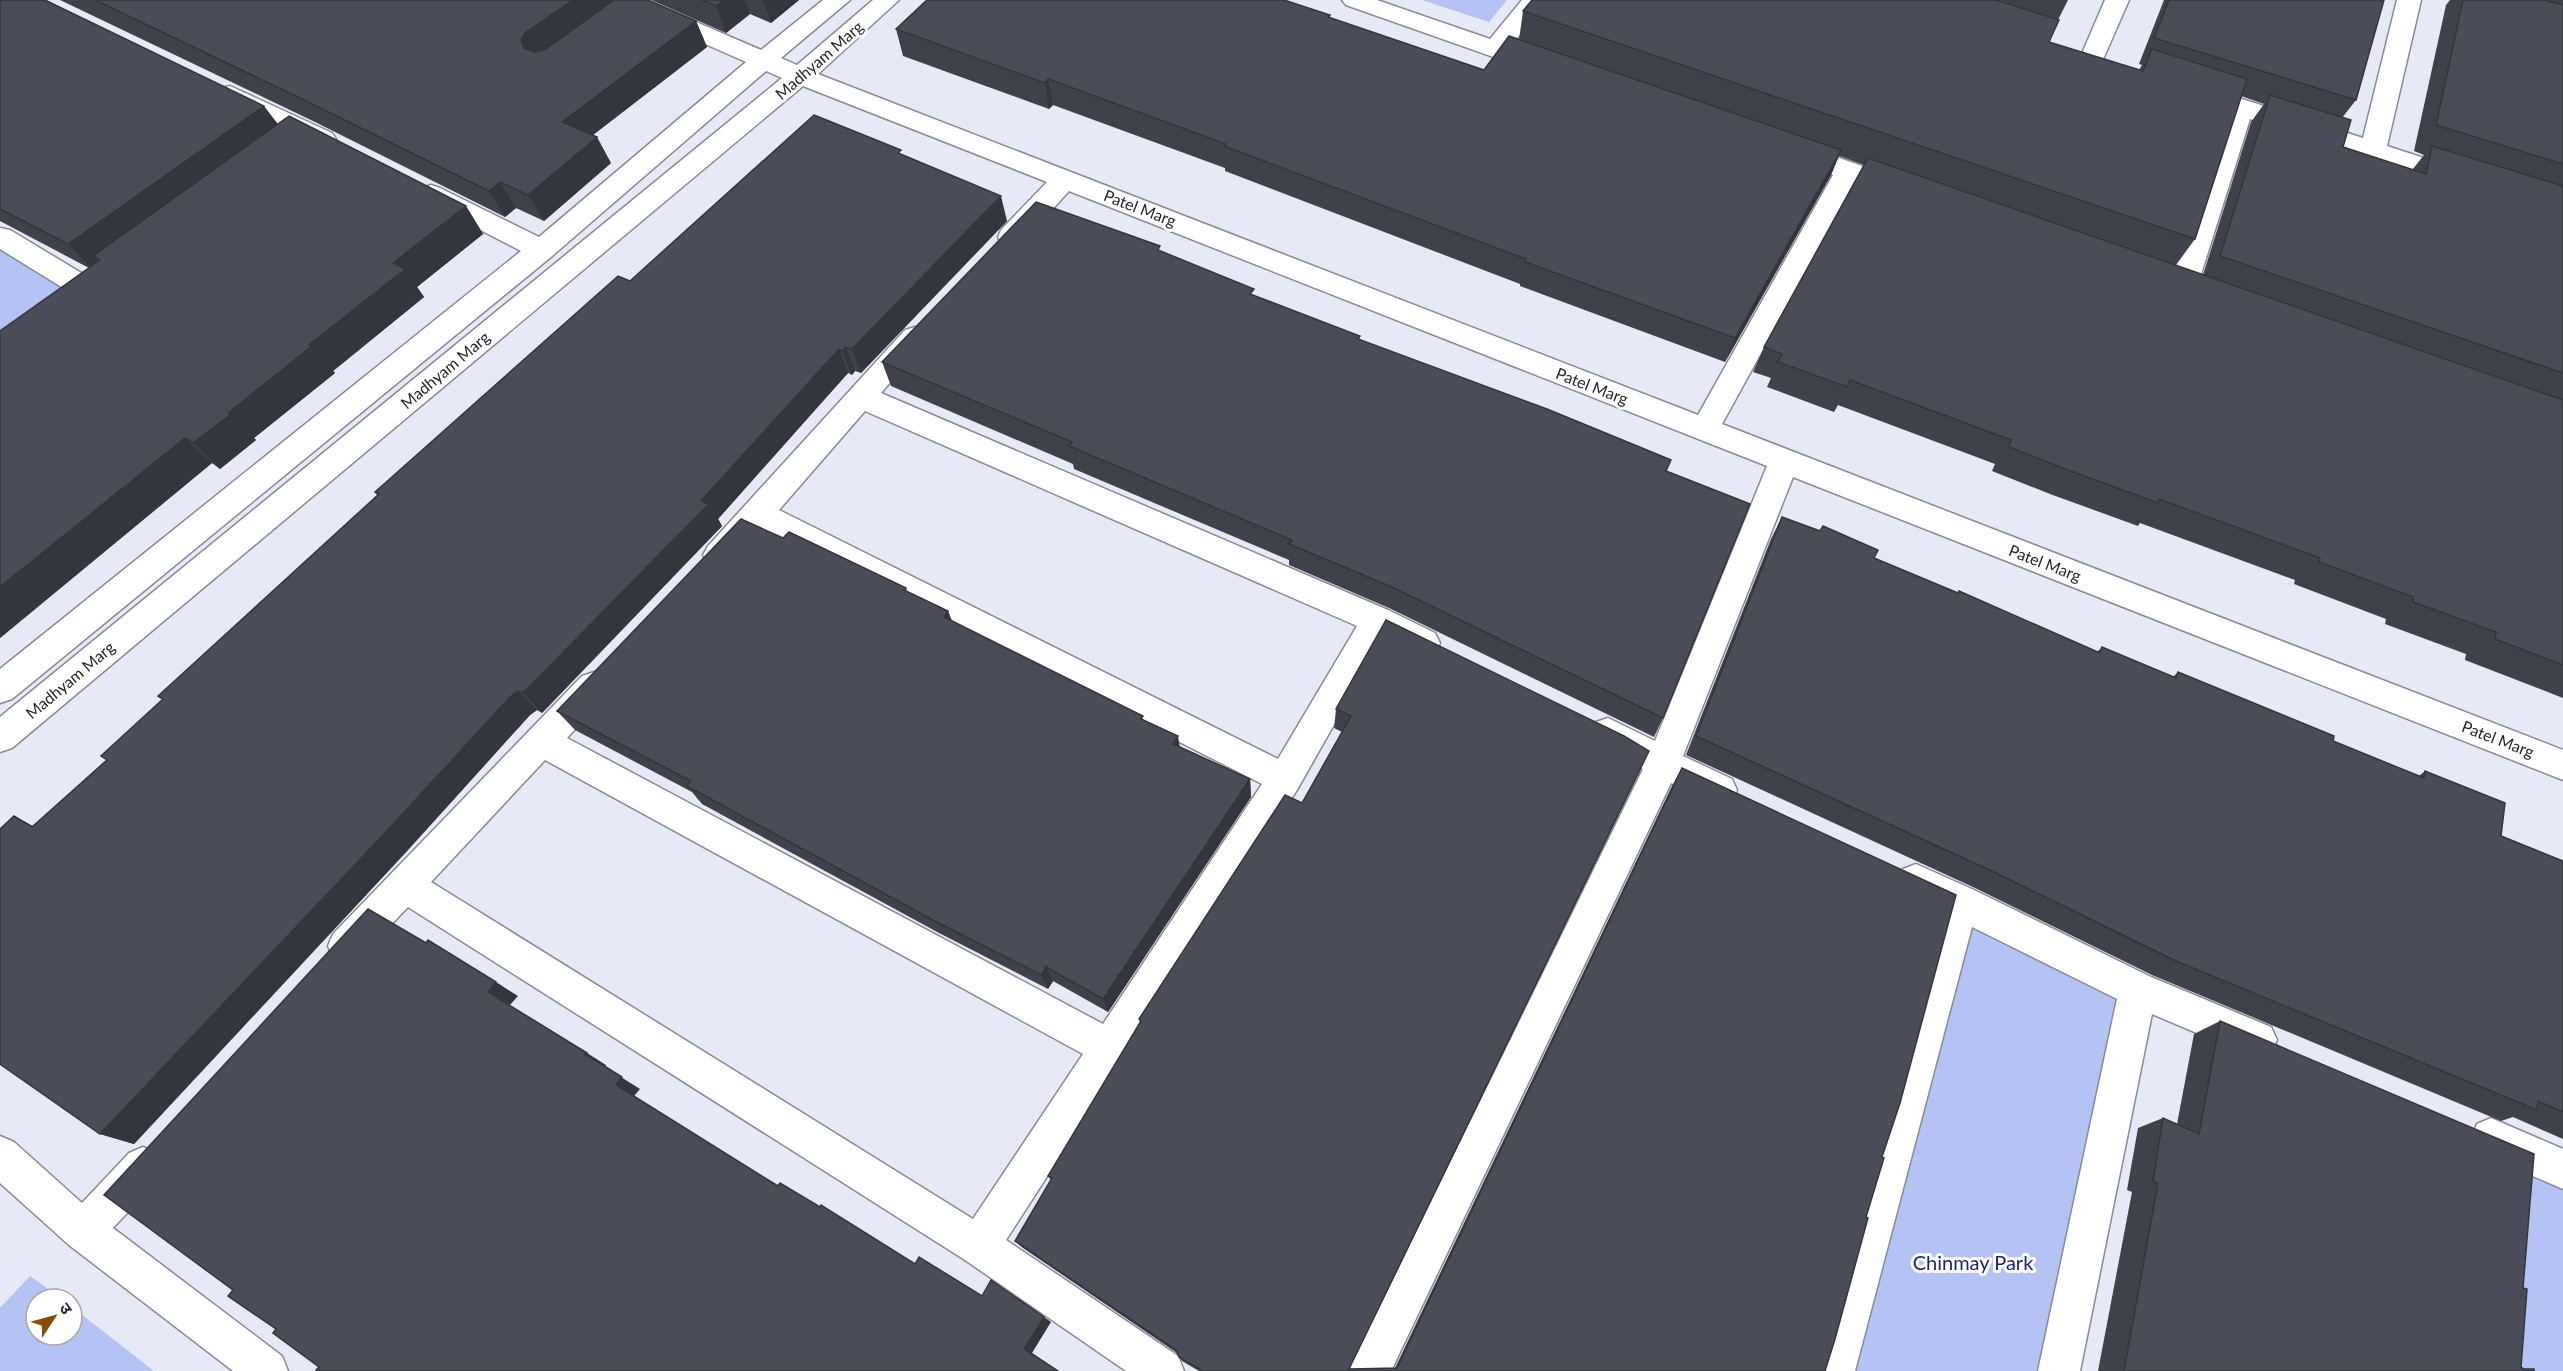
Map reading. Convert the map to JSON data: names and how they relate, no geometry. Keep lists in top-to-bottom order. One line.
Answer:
{"streets":{"street":["Madhyam Marg","Patel Marg"]},"crossings":[["Madhyam Marg","Patel Marg"]],"parks":["Chinmay Park"],"north":"top right"}
